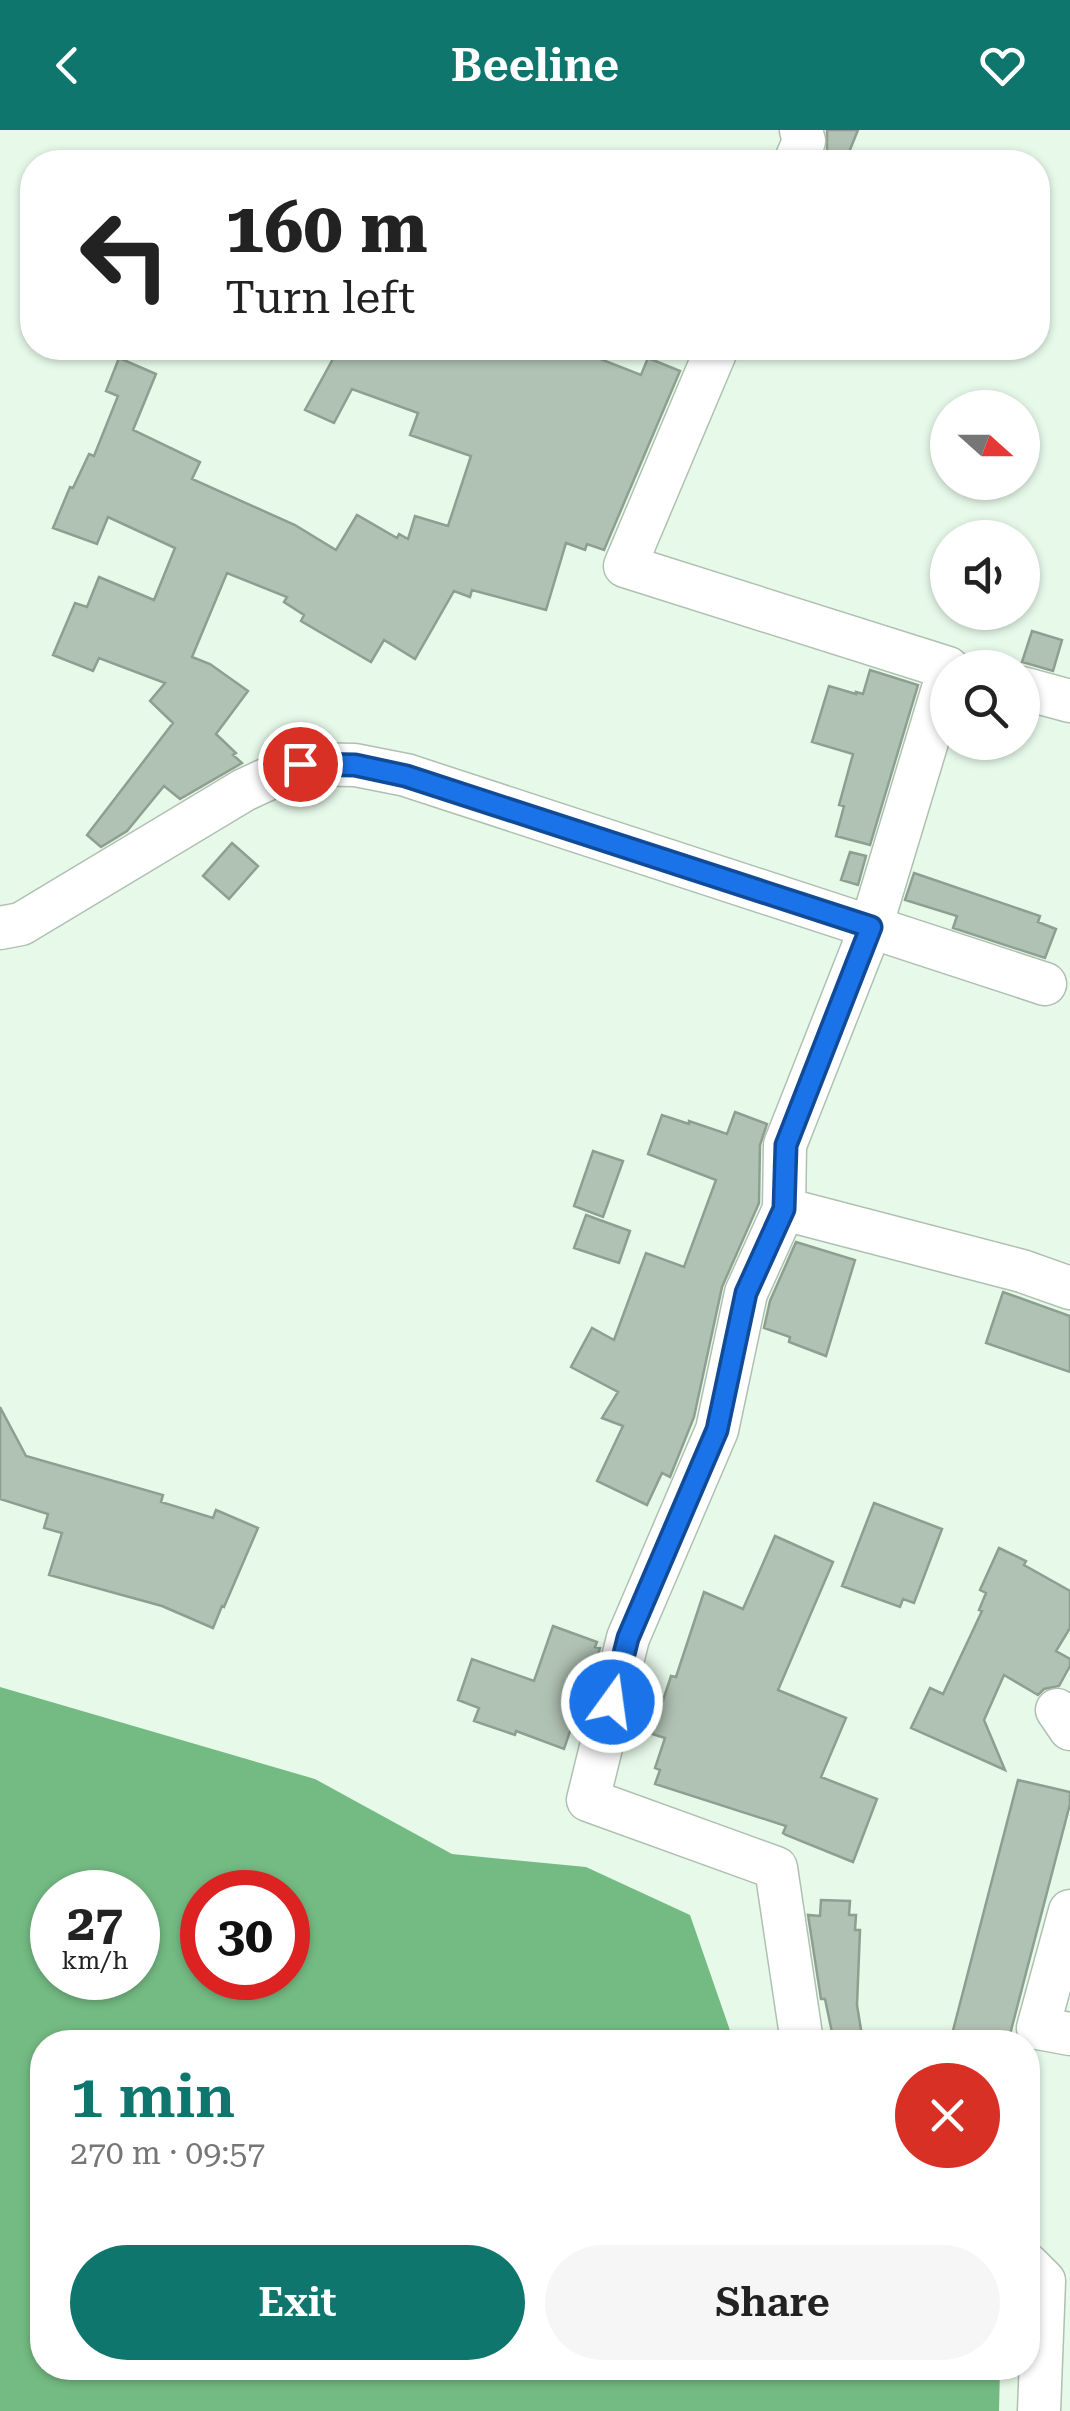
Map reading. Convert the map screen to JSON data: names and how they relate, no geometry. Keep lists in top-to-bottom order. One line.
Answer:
{"north":"right","page":{"header":"Beeline","turn":["160 m","Turn left"],"speed":"27 km/h","limit":"30","heading":["1 min","270 m · 09:57"],"buttons":["Exit","Share"]}}
